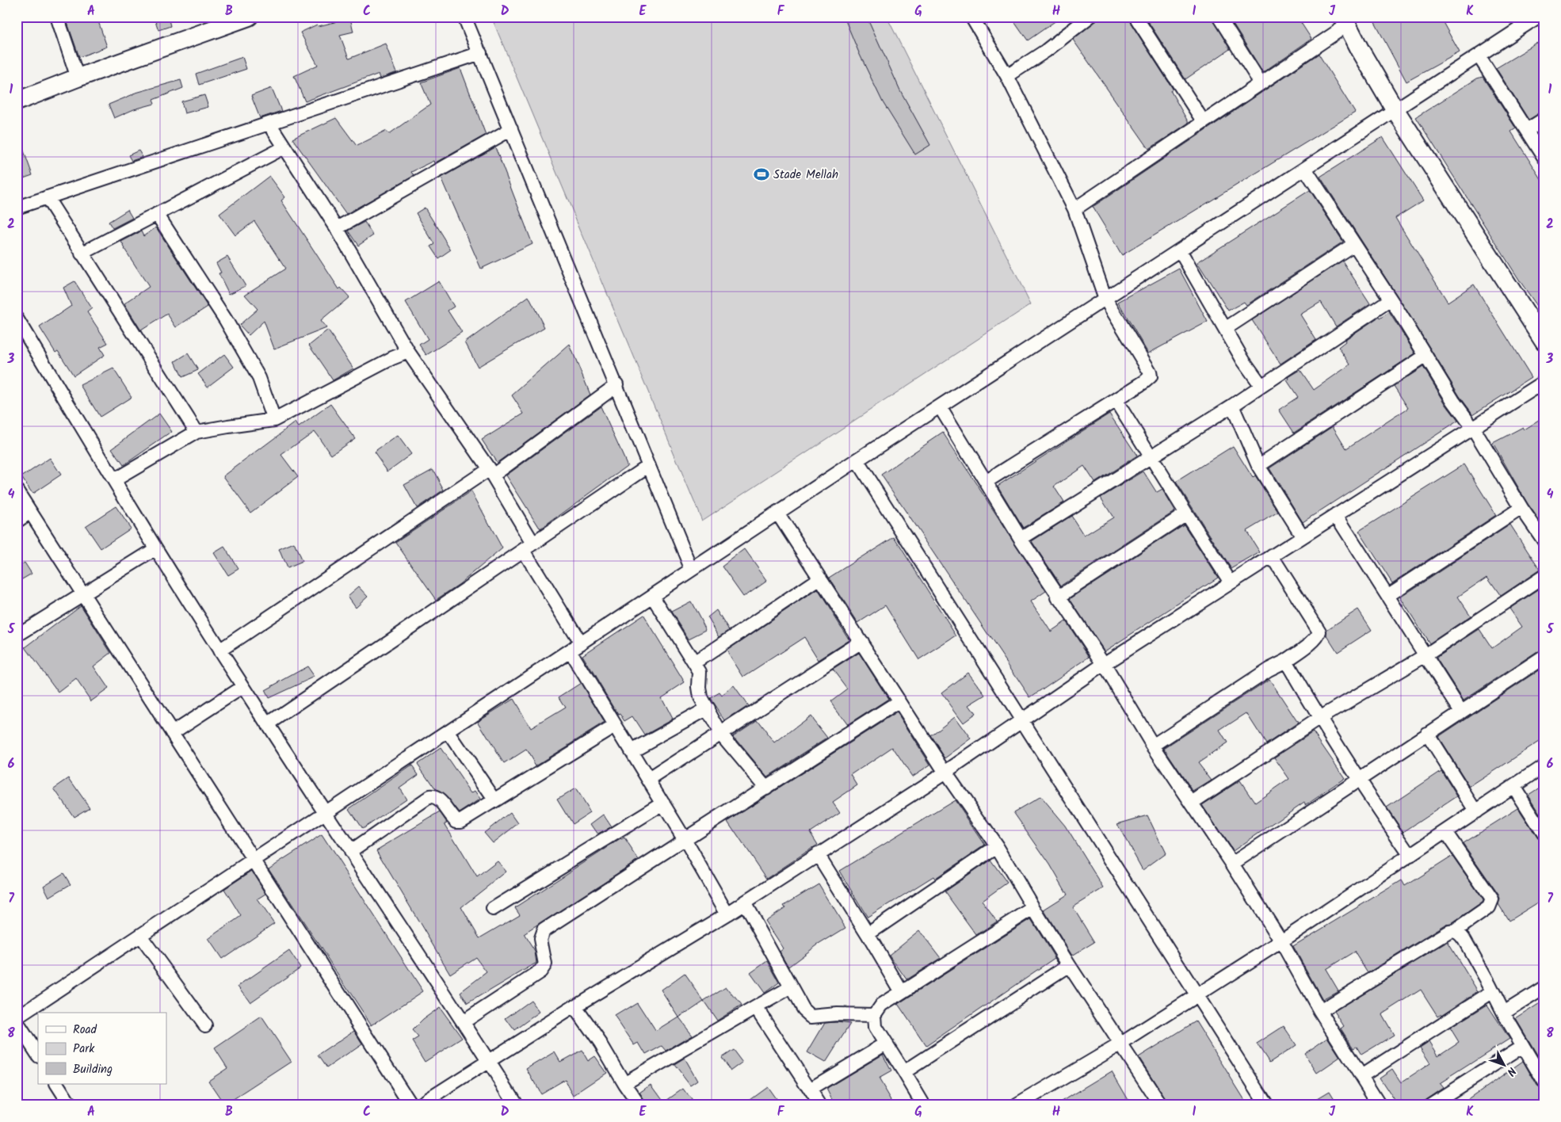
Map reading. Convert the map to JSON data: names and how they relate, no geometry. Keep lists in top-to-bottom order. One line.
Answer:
{"places":{"sports":["Stade Mellah"]},"legend":["Road","Park","Building"],"north":"bottom right","grid":{"columns":["A","B","C","D","E","F","G","H","I","J","K"],"rows":["1","2","3","4","5","6","7","8"]}}
